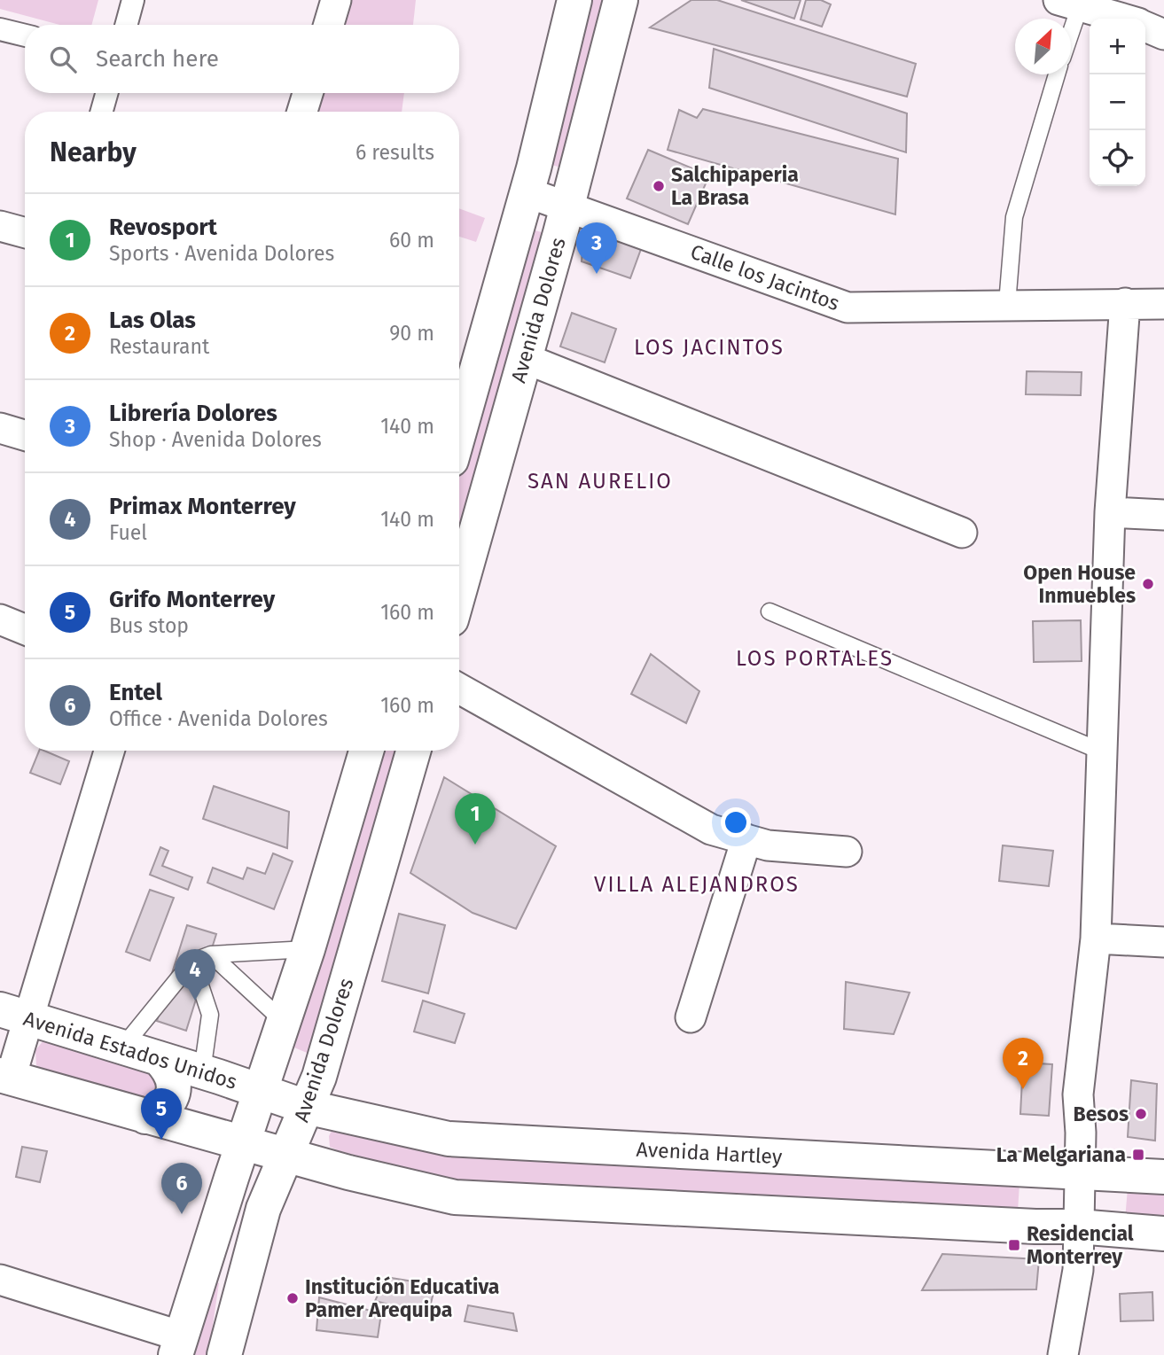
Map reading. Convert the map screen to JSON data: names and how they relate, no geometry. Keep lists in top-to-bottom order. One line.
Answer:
{"streets":{"main road":["Avenida Dolores","Avenida Estados Unidos","Avenida Hartley"],"street":["Calle los Jacintos"]},"crossings":[["Calle los Jacintos","Avenida Dolores"],["Avenida Dolores","Avenida Hartley"],["Avenida Estados Unidos","Avenida Hartley"]],"districts":["LOS JACINTOS","SAN AURELIO","LOS PORTALES","VILLA ALEJANDROS"],"places":{"other":["Salchipaperia La Brasa","Open House Inmuebles","Besos","Institución Educativa Pamer Arequipa"],"transit":["La Melgariana","Residencial Monterrey"]},"north":"top right","page":{"map_buttons":["+","−"],"search":"Search here","heading":["Nearby","6 results"],"list":[{"mark":"1","name":"Revosport","note":"Sports · Avenida Dolores","value":"60 m"},{"mark":"2","name":"Las Olas","note":"Restaurant","value":"90 m"},{"mark":"3","name":"Librería Dolores","note":"Shop · Avenida Dolores","value":"140 m"},{"mark":"4","name":"Primax Monterrey","note":"Fuel","value":"140 m"},{"mark":"5","name":"Grifo Monterrey","note":"Bus stop","value":"160 m"},{"mark":"6","name":"Entel","note":"Office · Avenida Dolores","value":"160 m"}],"pins":["3","1","4","2","5","6"]}}
